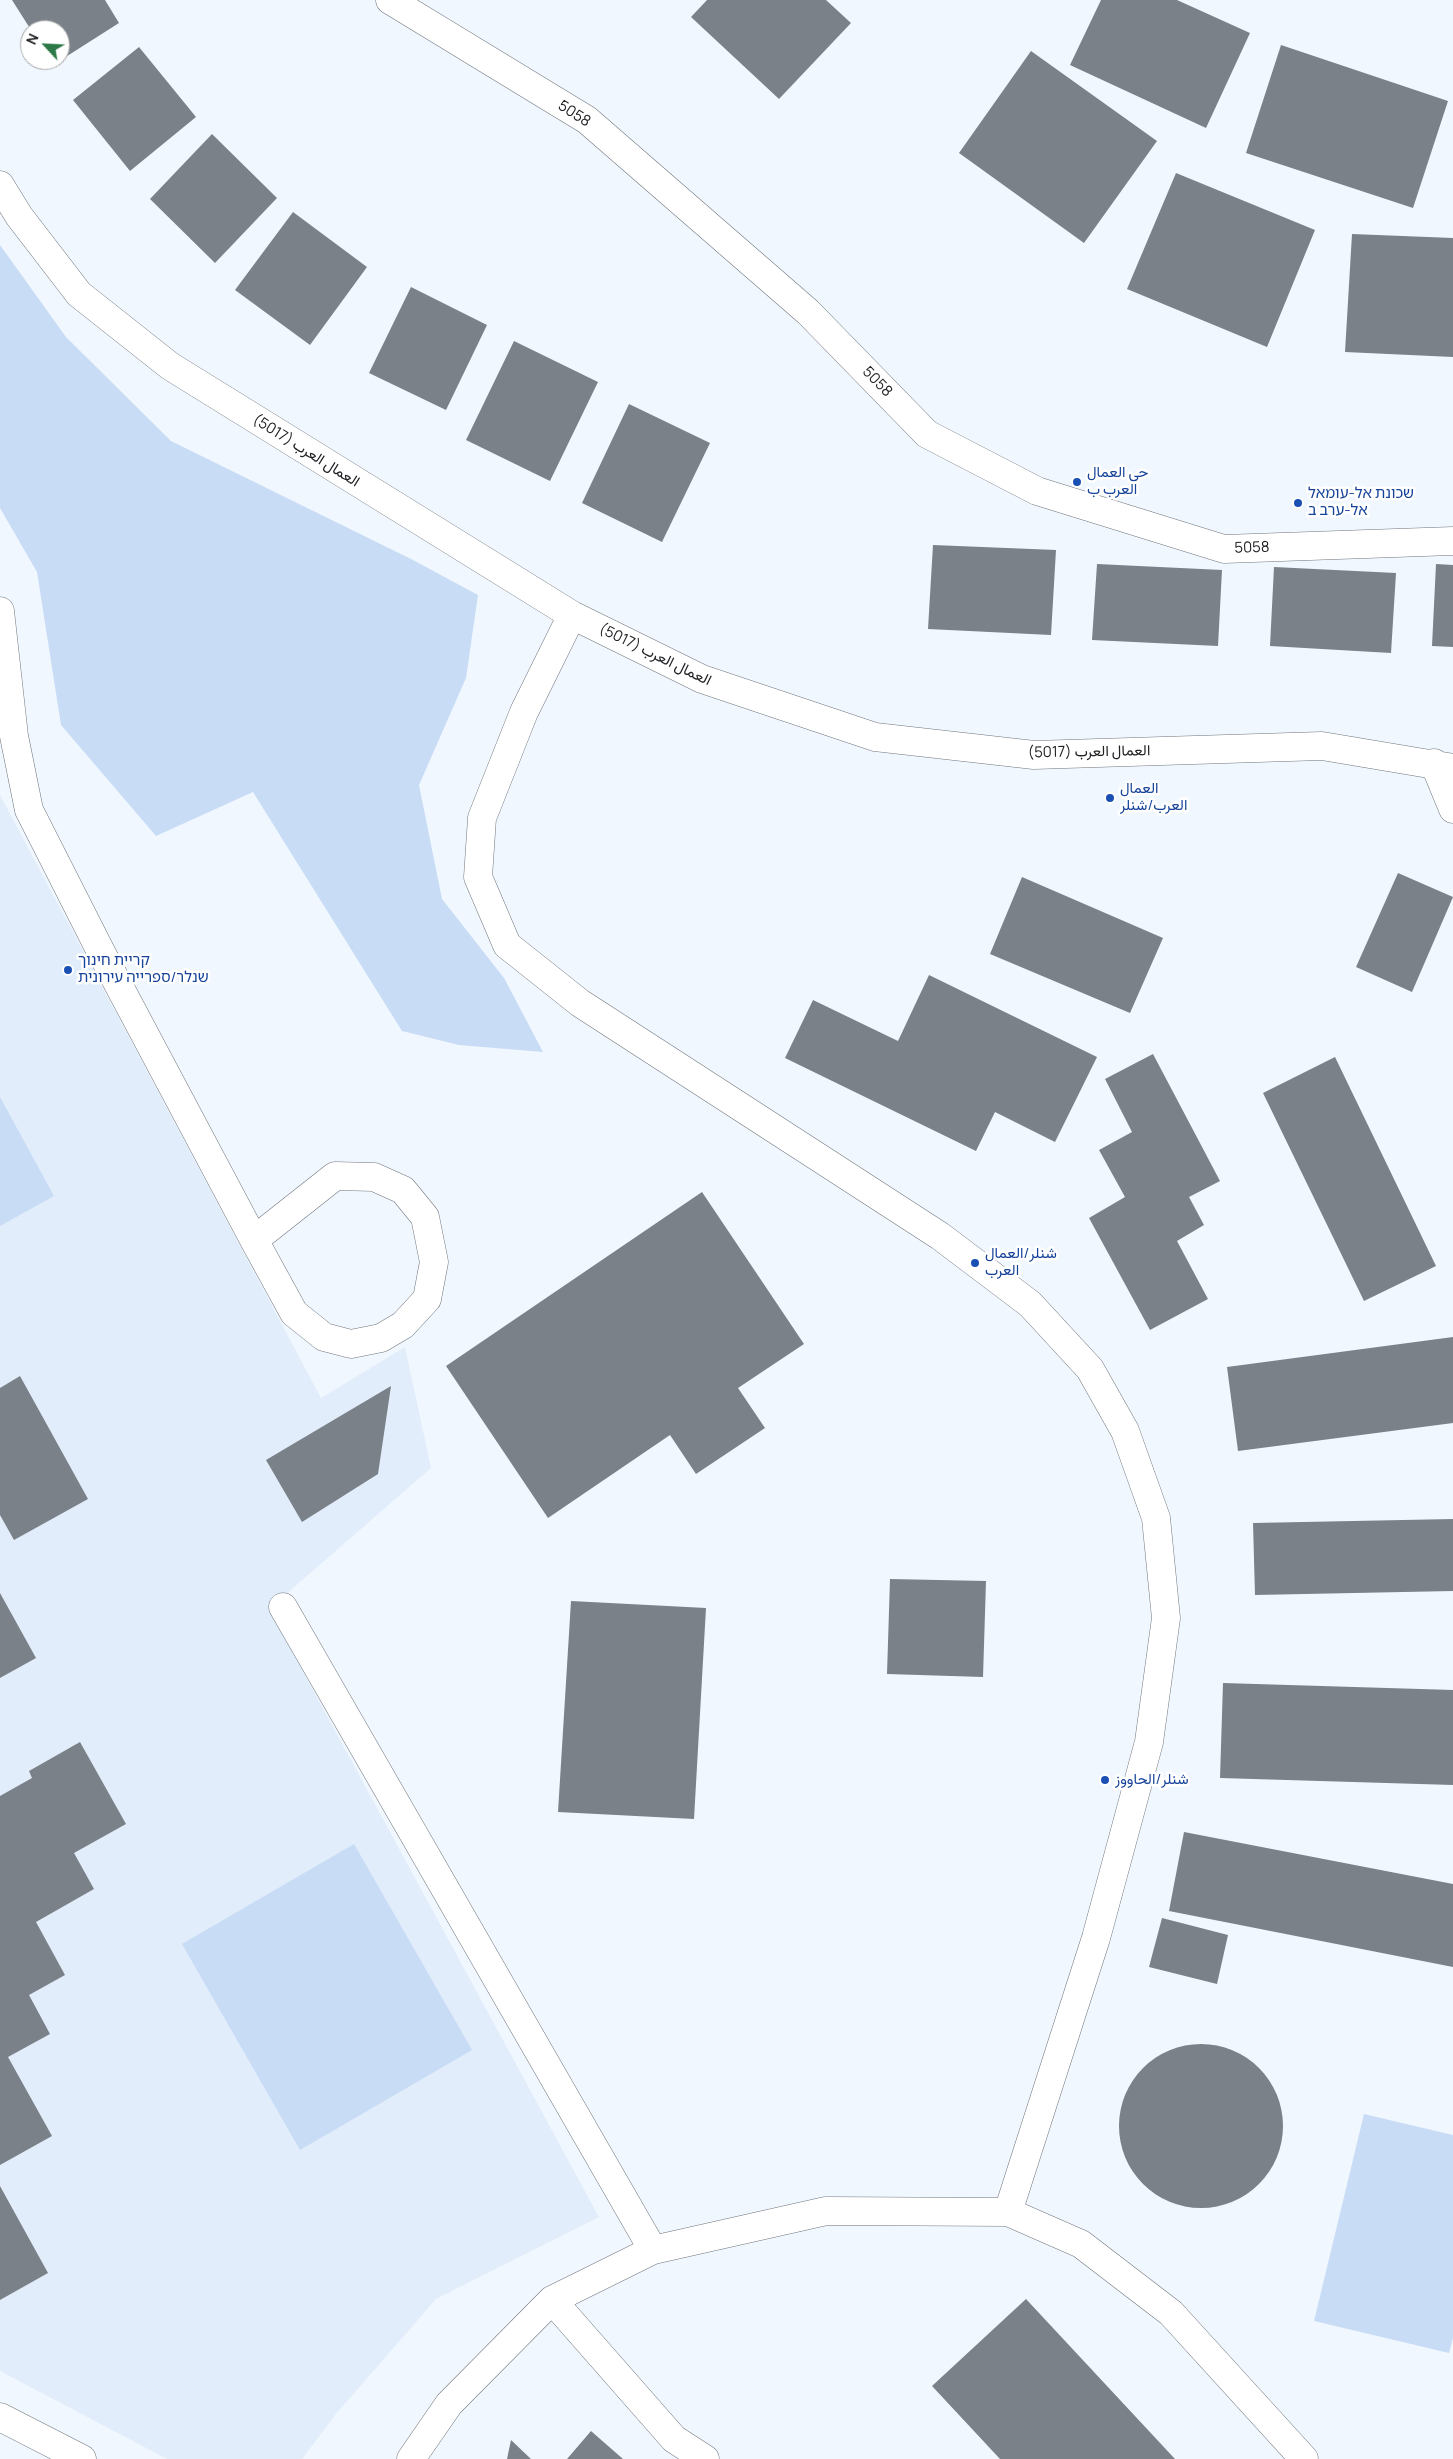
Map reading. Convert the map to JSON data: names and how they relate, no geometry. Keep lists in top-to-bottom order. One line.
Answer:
{"streets":{"street":["5058","العمال العرب (5017)"]},"places":["حي العمال العرب ب","שכונת אל-עומאל אל-ערב ב","العمال العرب/شنلر","קריית חינוך שנלר/ספרייה עירונית","شنلر/العمال العرب","شنلر/الحاووز"],"north":"top left"}
